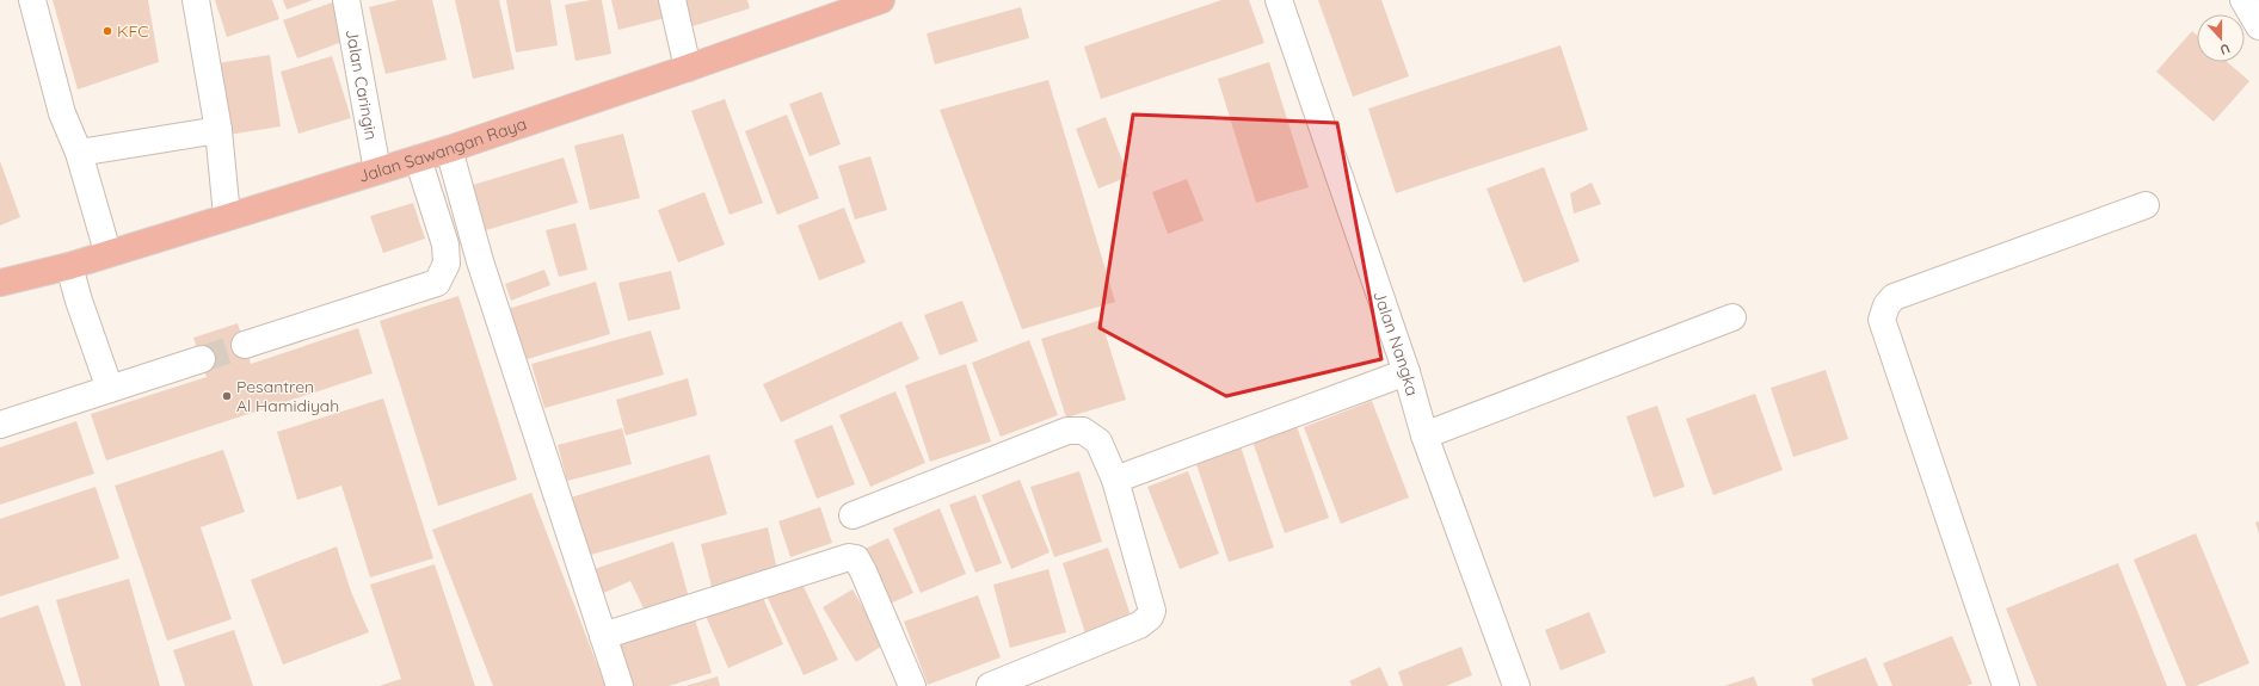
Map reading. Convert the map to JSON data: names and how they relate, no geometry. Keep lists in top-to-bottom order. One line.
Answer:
{"streets":{"highway":["Jalan Sawangan Raya"],"street":["Jalan Caringin","Jalan Nangka"]},"crossings":[["Jalan Caringin","Jalan Sawangan Raya"]],"places":["KFC","Pesantren Al Hamidiyah"],"north":"bottom"}
